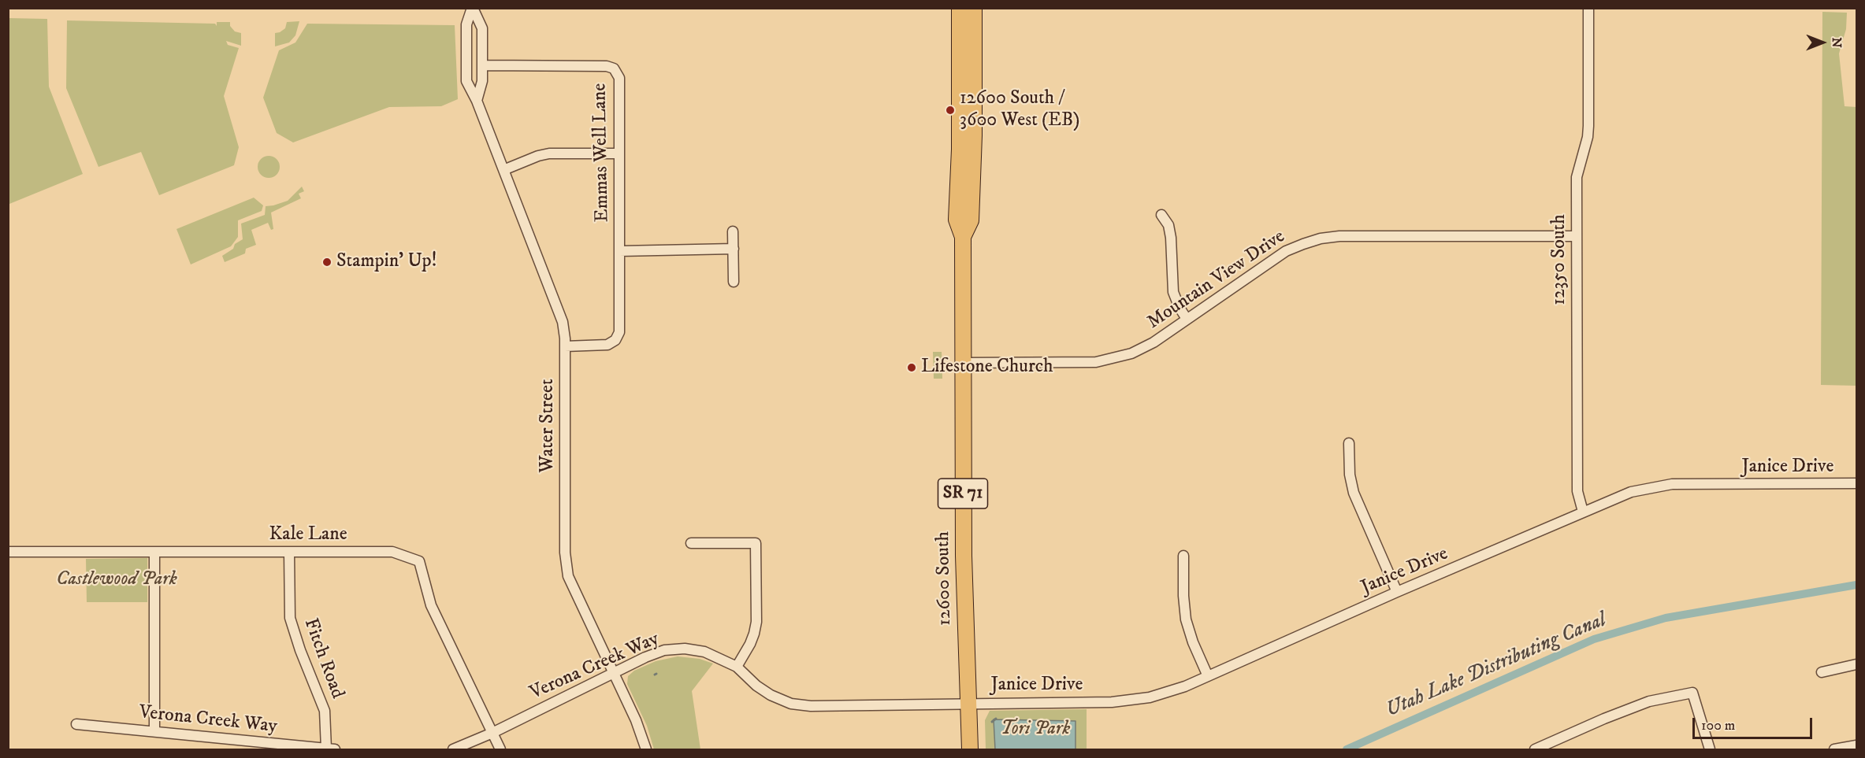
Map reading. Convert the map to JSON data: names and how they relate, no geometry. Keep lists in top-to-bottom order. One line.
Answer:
{"streets":{"main road":["SR 71","12600 South"],"street":["Emmas Well Lane","12350 South","Mountain View Drive","Water Street","Janice Drive","Kale Lane","Fitch Road","Verona Creek Way"]},"crossings":[["Emmas Well Lane","Water Street"],["12350 South","Mountain View Drive"],["12350 South","Janice Drive"],["Mountain View Drive","12600 South"],["Water Street","Verona Creek Way"],["Janice Drive","12600 South"],["Janice Drive","Verona Creek Way"],["Kale Lane","Fitch Road"],["Kale Lane","Verona Creek Way"],["12600 South","Verona Creek Way"],["Fitch Road","Verona Creek Way"]],"water":["Utah Lake Distributing Canal"],"parks":["Castlewood Park","Tori Park"],"places":["12600 South / 3600 West (EB)","Stampin' Up!","Lifestone Church"],"scale_bar":"100 m","north":"right"}
